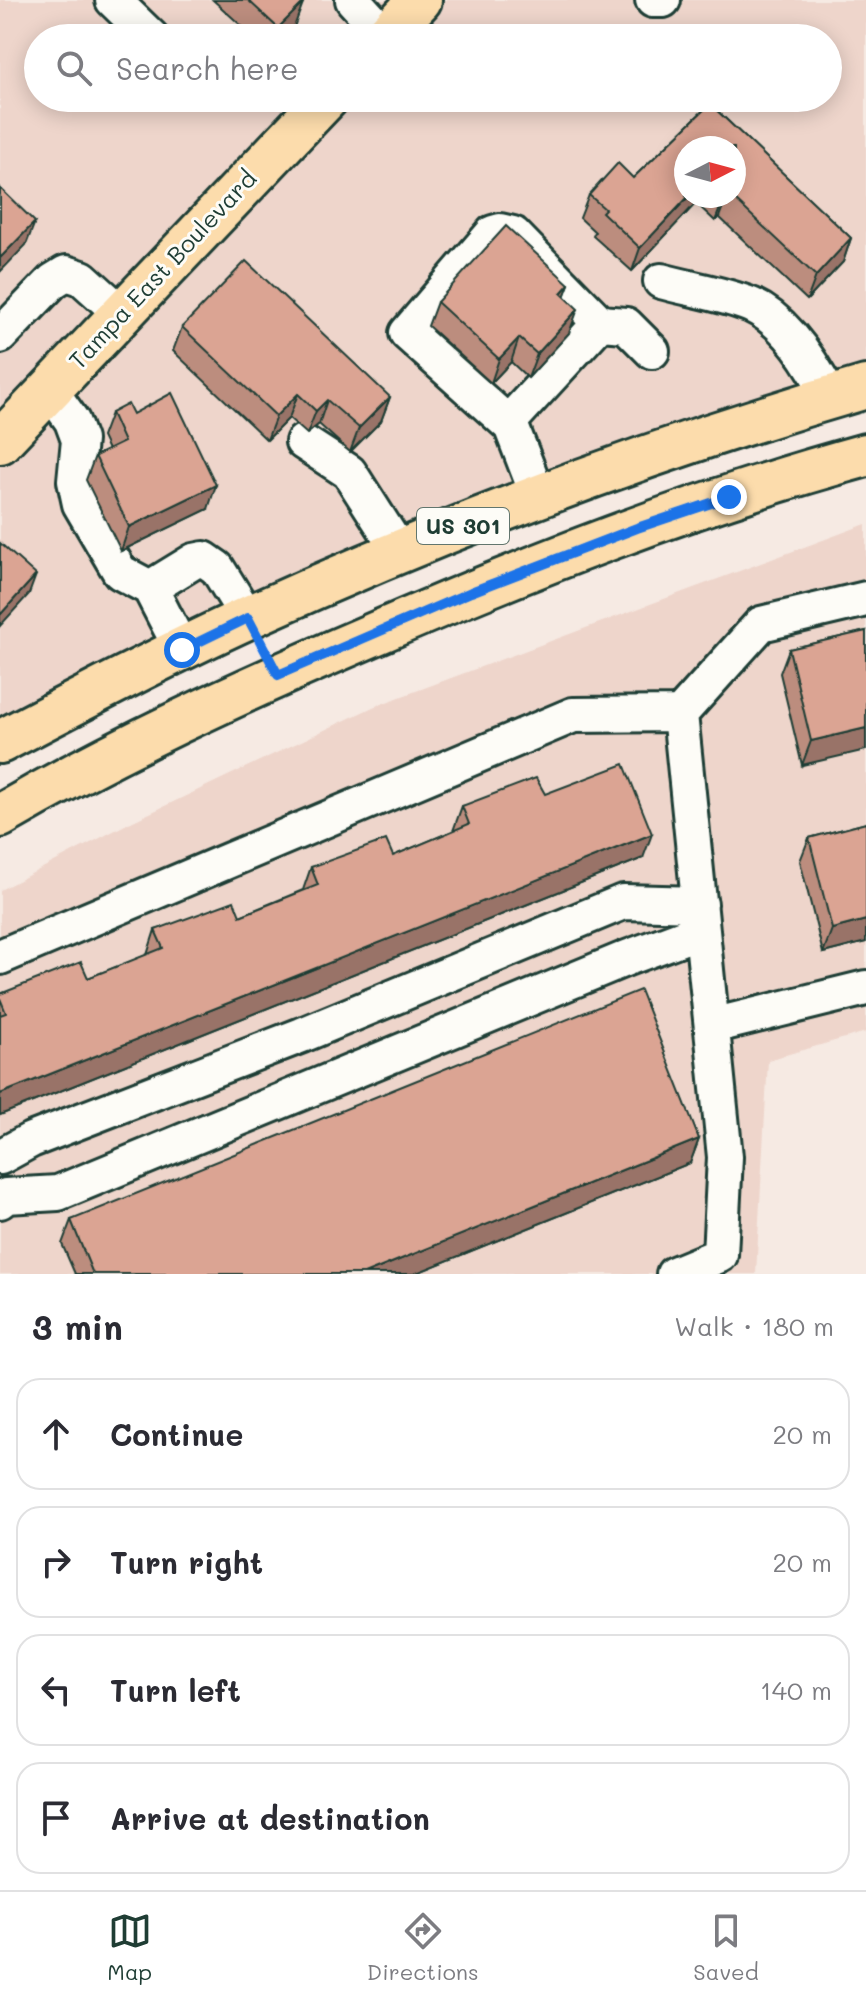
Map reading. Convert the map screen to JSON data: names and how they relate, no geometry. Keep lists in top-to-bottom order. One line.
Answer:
{"streets":{"main road":["Tampa East Boulevard","US 301"]},"north":"right","page":{"search":"Search here","heading":["3 min","Walk · 180 m"],"list":[["Continue","20 m"],["Turn right","20 m"],["Turn left","140 m"],"Arrive at destination"],"nav":["Map","Directions","Saved"]}}
